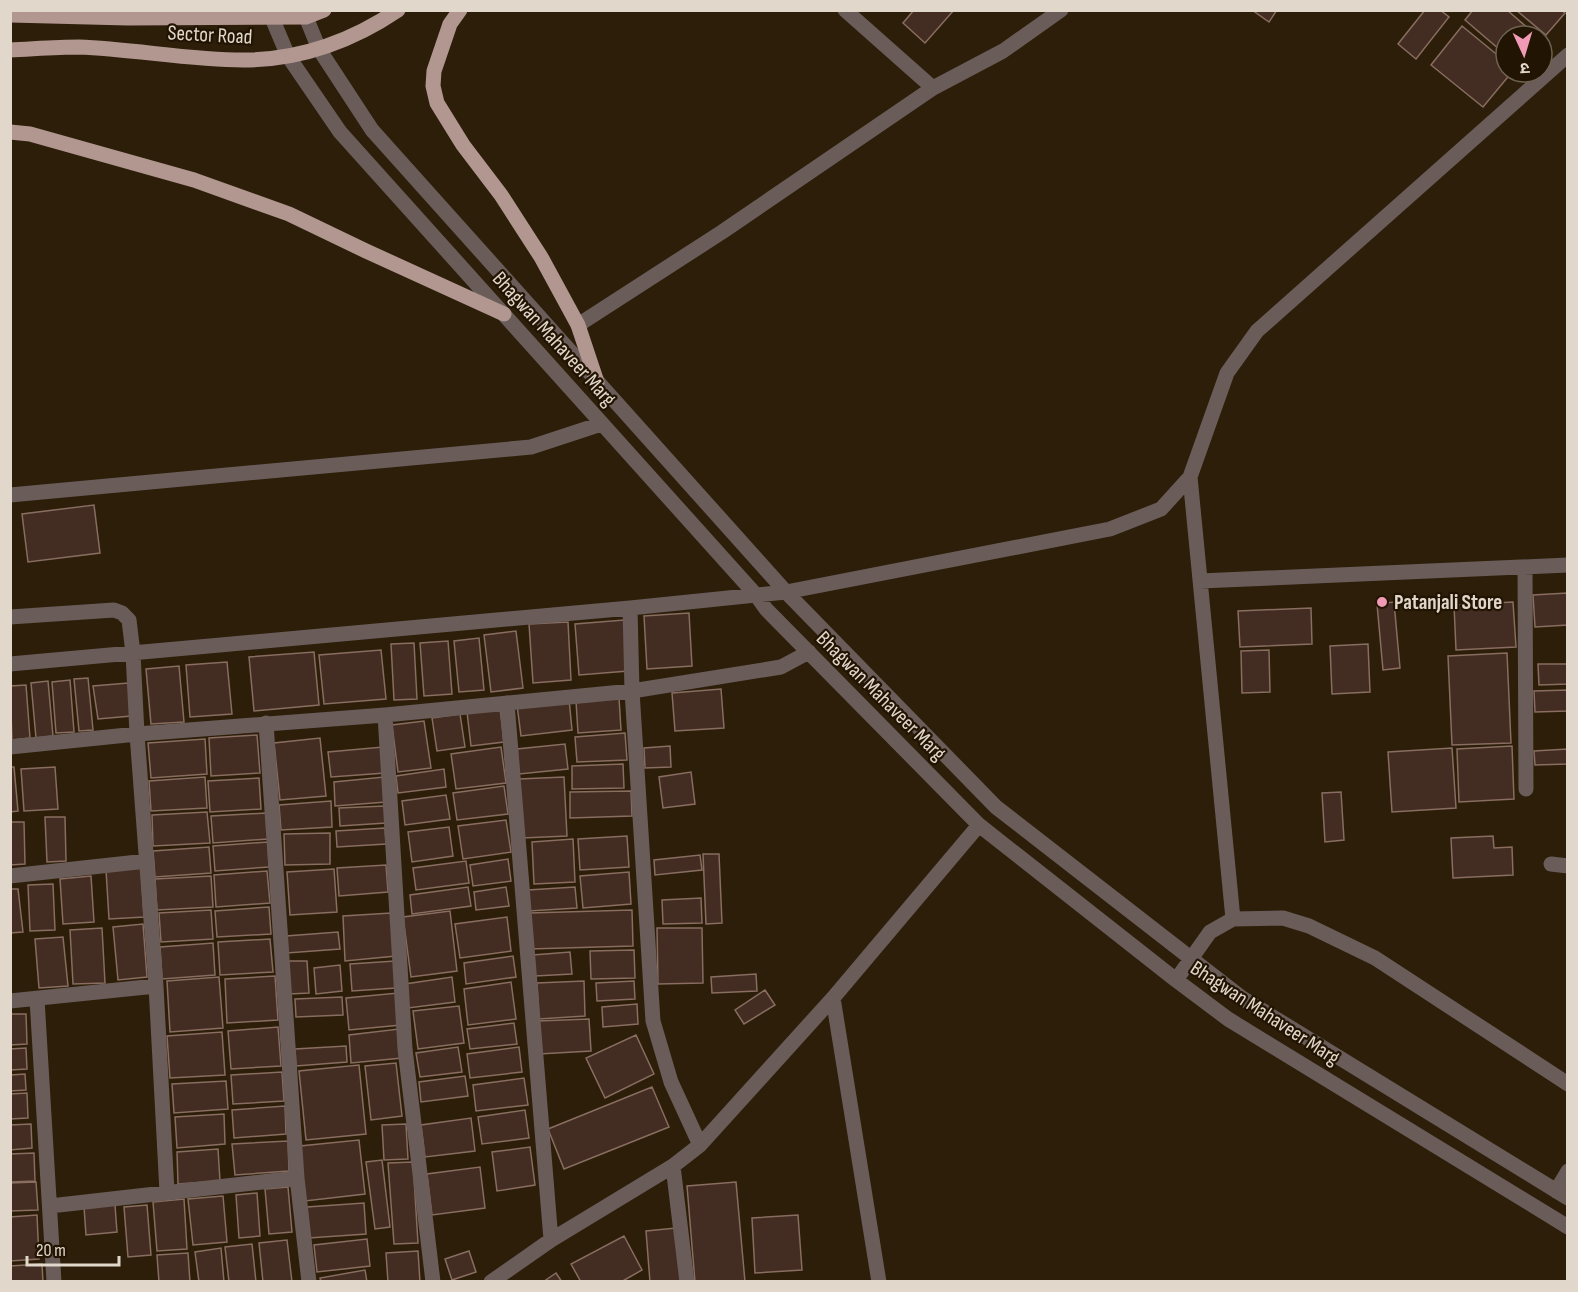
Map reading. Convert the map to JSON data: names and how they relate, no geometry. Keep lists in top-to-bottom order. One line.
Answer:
{"streets":{"main road":["Sector Road"],"street":["Bhagwan Mahaveer Marg"]},"crossings":[["Sector Road","Bhagwan Mahaveer Marg"]],"places":["Patanjali Store"],"scale_bar":"20 m","north":"bottom"}
